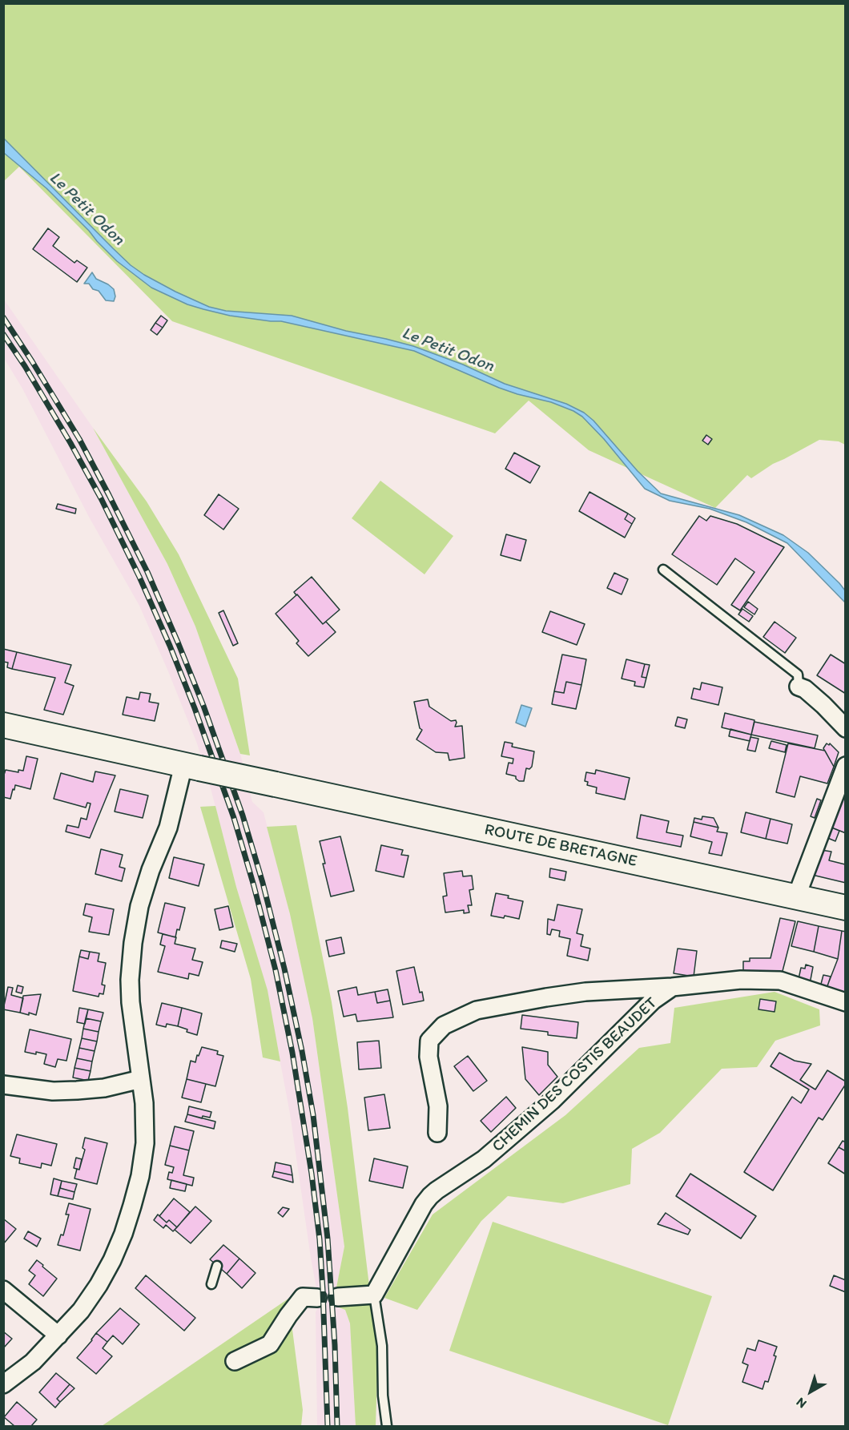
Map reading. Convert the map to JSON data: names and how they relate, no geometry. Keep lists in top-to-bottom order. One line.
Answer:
{"streets":{"main road":["ROUTE DE BRETAGNE"],"street":["CHEMIN DES COSTIS BEAUDET"]},"water":["Le Petit Odon"],"north":"bottom left"}
